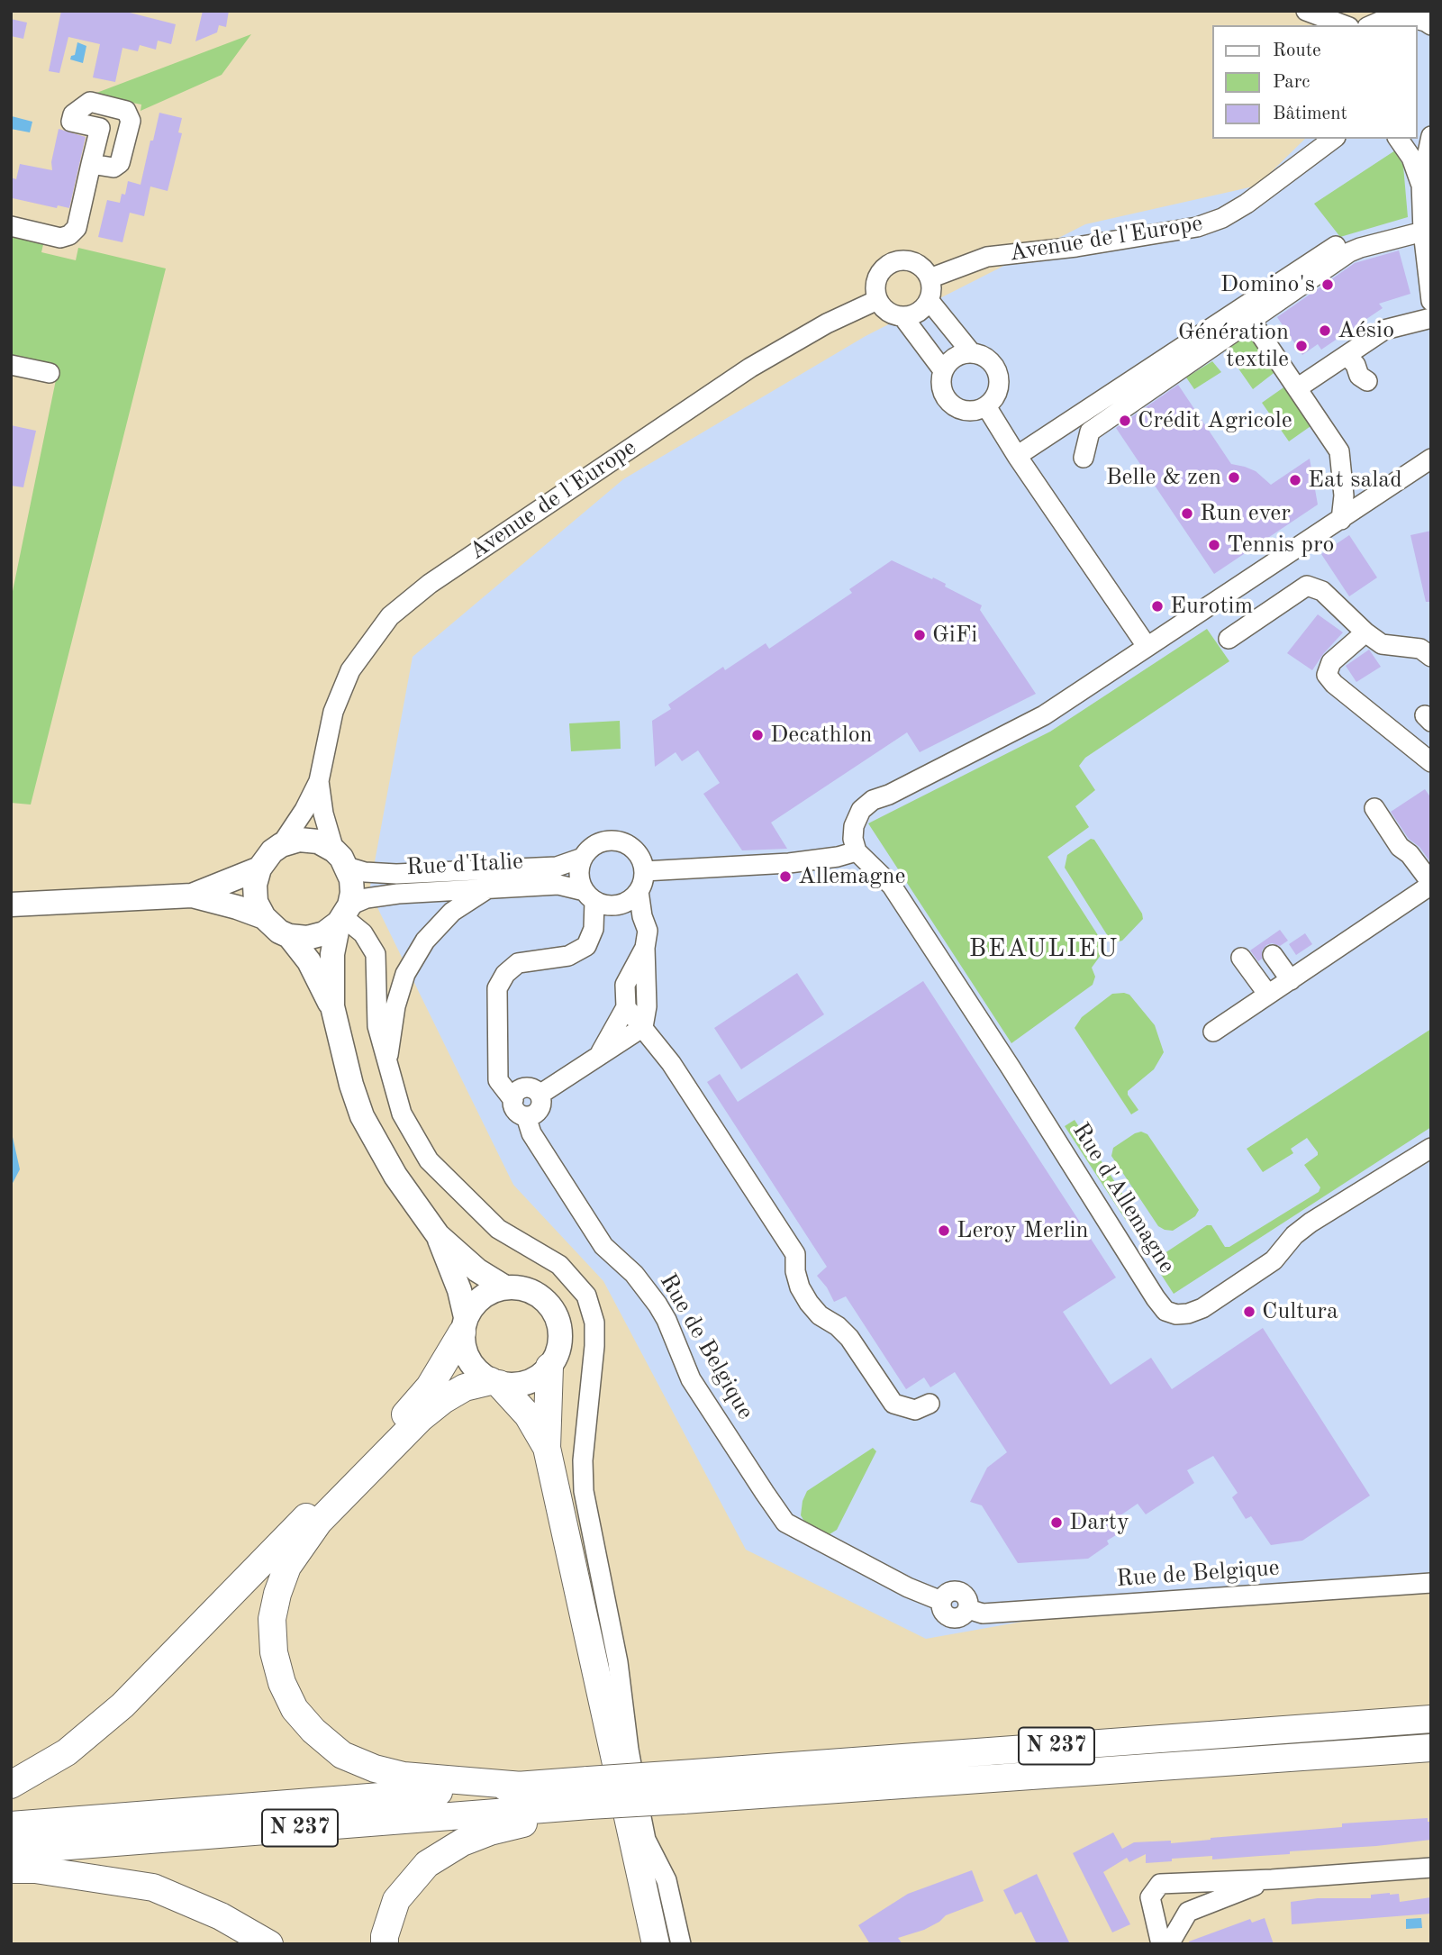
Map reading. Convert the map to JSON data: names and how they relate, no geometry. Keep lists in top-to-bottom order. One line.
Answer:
{"streets":{"highway":["N 237"],"street":["Avenue de l'Europe","Rue d'Italie","Rue d'Allemagne","Rue de Belgique"]},"crossings":[["Avenue de l'Europe","Rue d'Italie"]],"districts":["BEAULIEU"],"places":["Domino's","Aésio","Génération textile","Crédit Agricole","Belle & zen","Eat salad","Run ever","Tennis pro","Eurotim","GiFi","Decathlon","Allemagne","Leroy Merlin","Cultura","Darty"],"legend":["Route","Parc","Bâtiment"]}
